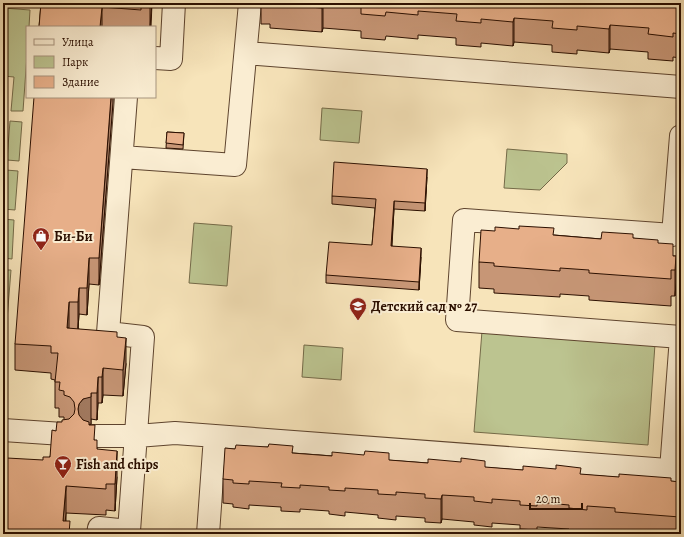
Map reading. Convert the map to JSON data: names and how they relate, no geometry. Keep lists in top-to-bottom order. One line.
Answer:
{"places":{"shop":["Би-Би"],"school or university":["Детский сад № 27"],"bar":["Fish and chips"]},"legend":["Улица","Парк","Здание"],"scale_bar":"20 m"}
